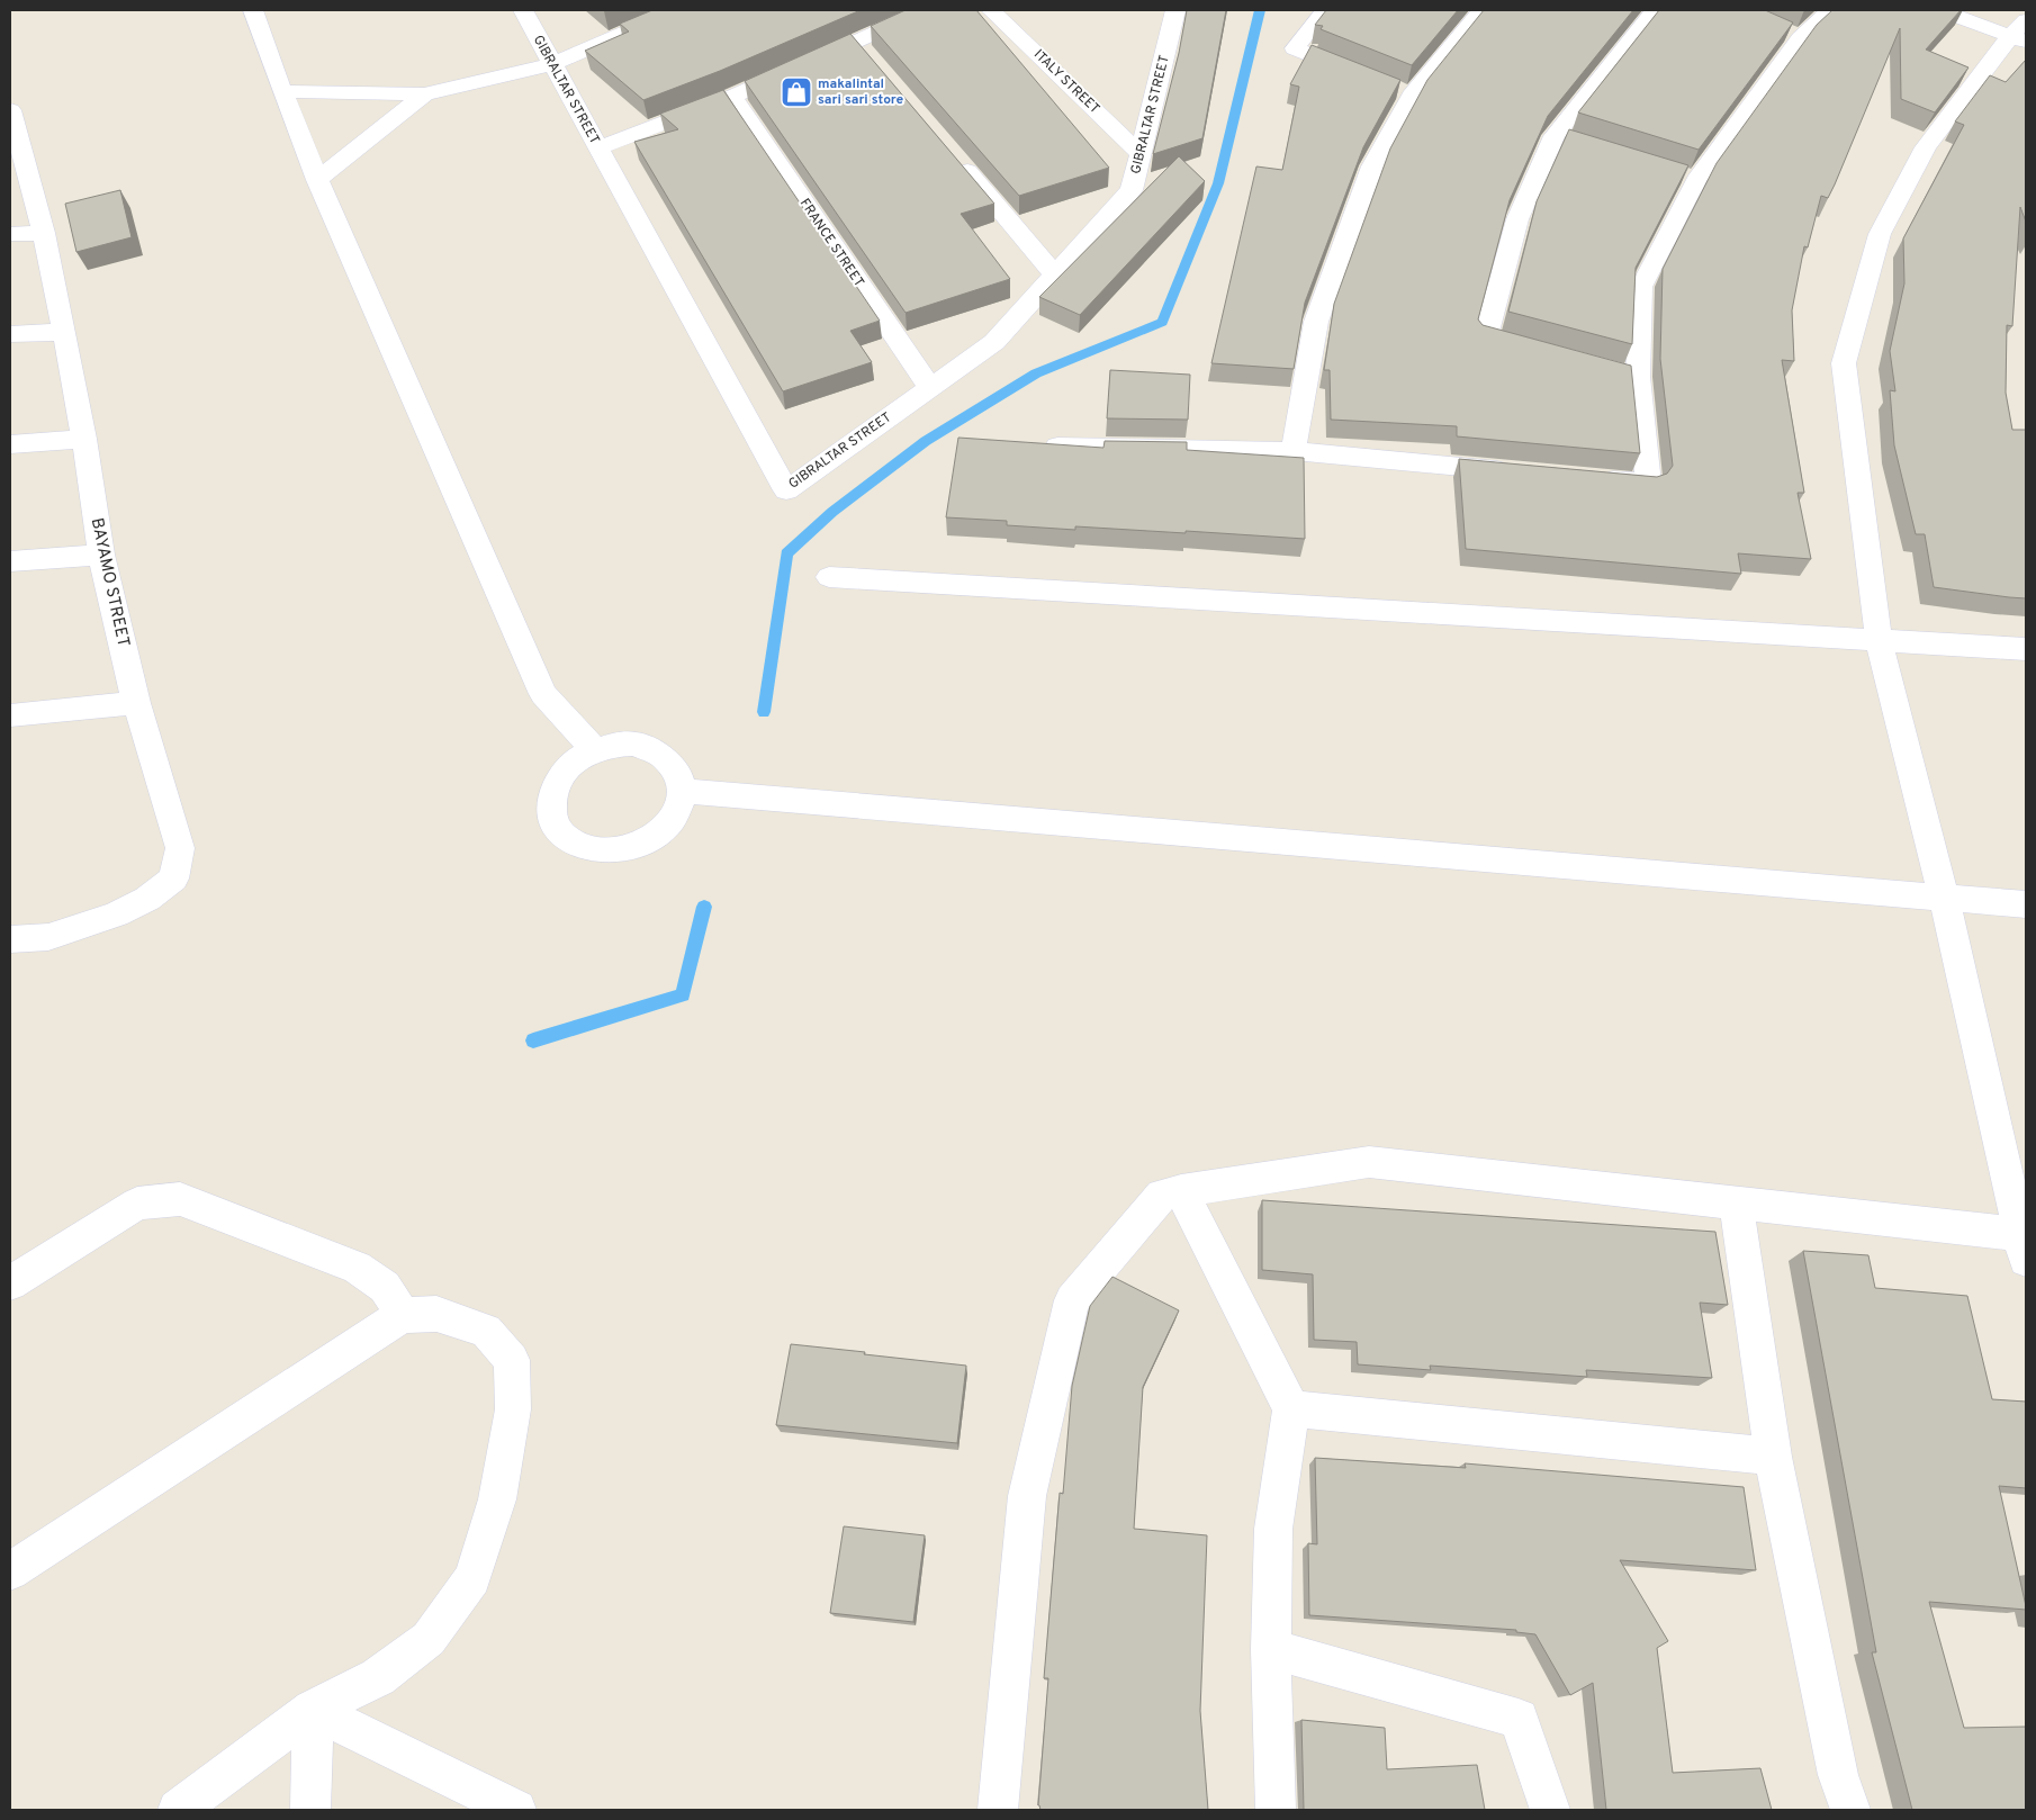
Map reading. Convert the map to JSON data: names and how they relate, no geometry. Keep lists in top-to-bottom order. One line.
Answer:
{"streets":{"street":["ITALY STREET","GIBRALTAR STREET","FRANCE STREET","BAYAMO STREET"]},"crossings":[["ITALY STREET","GIBRALTAR STREET"],["GIBRALTAR STREET","FRANCE STREET"]],"places":{"shop":["makalintal sari sari store"]}}
